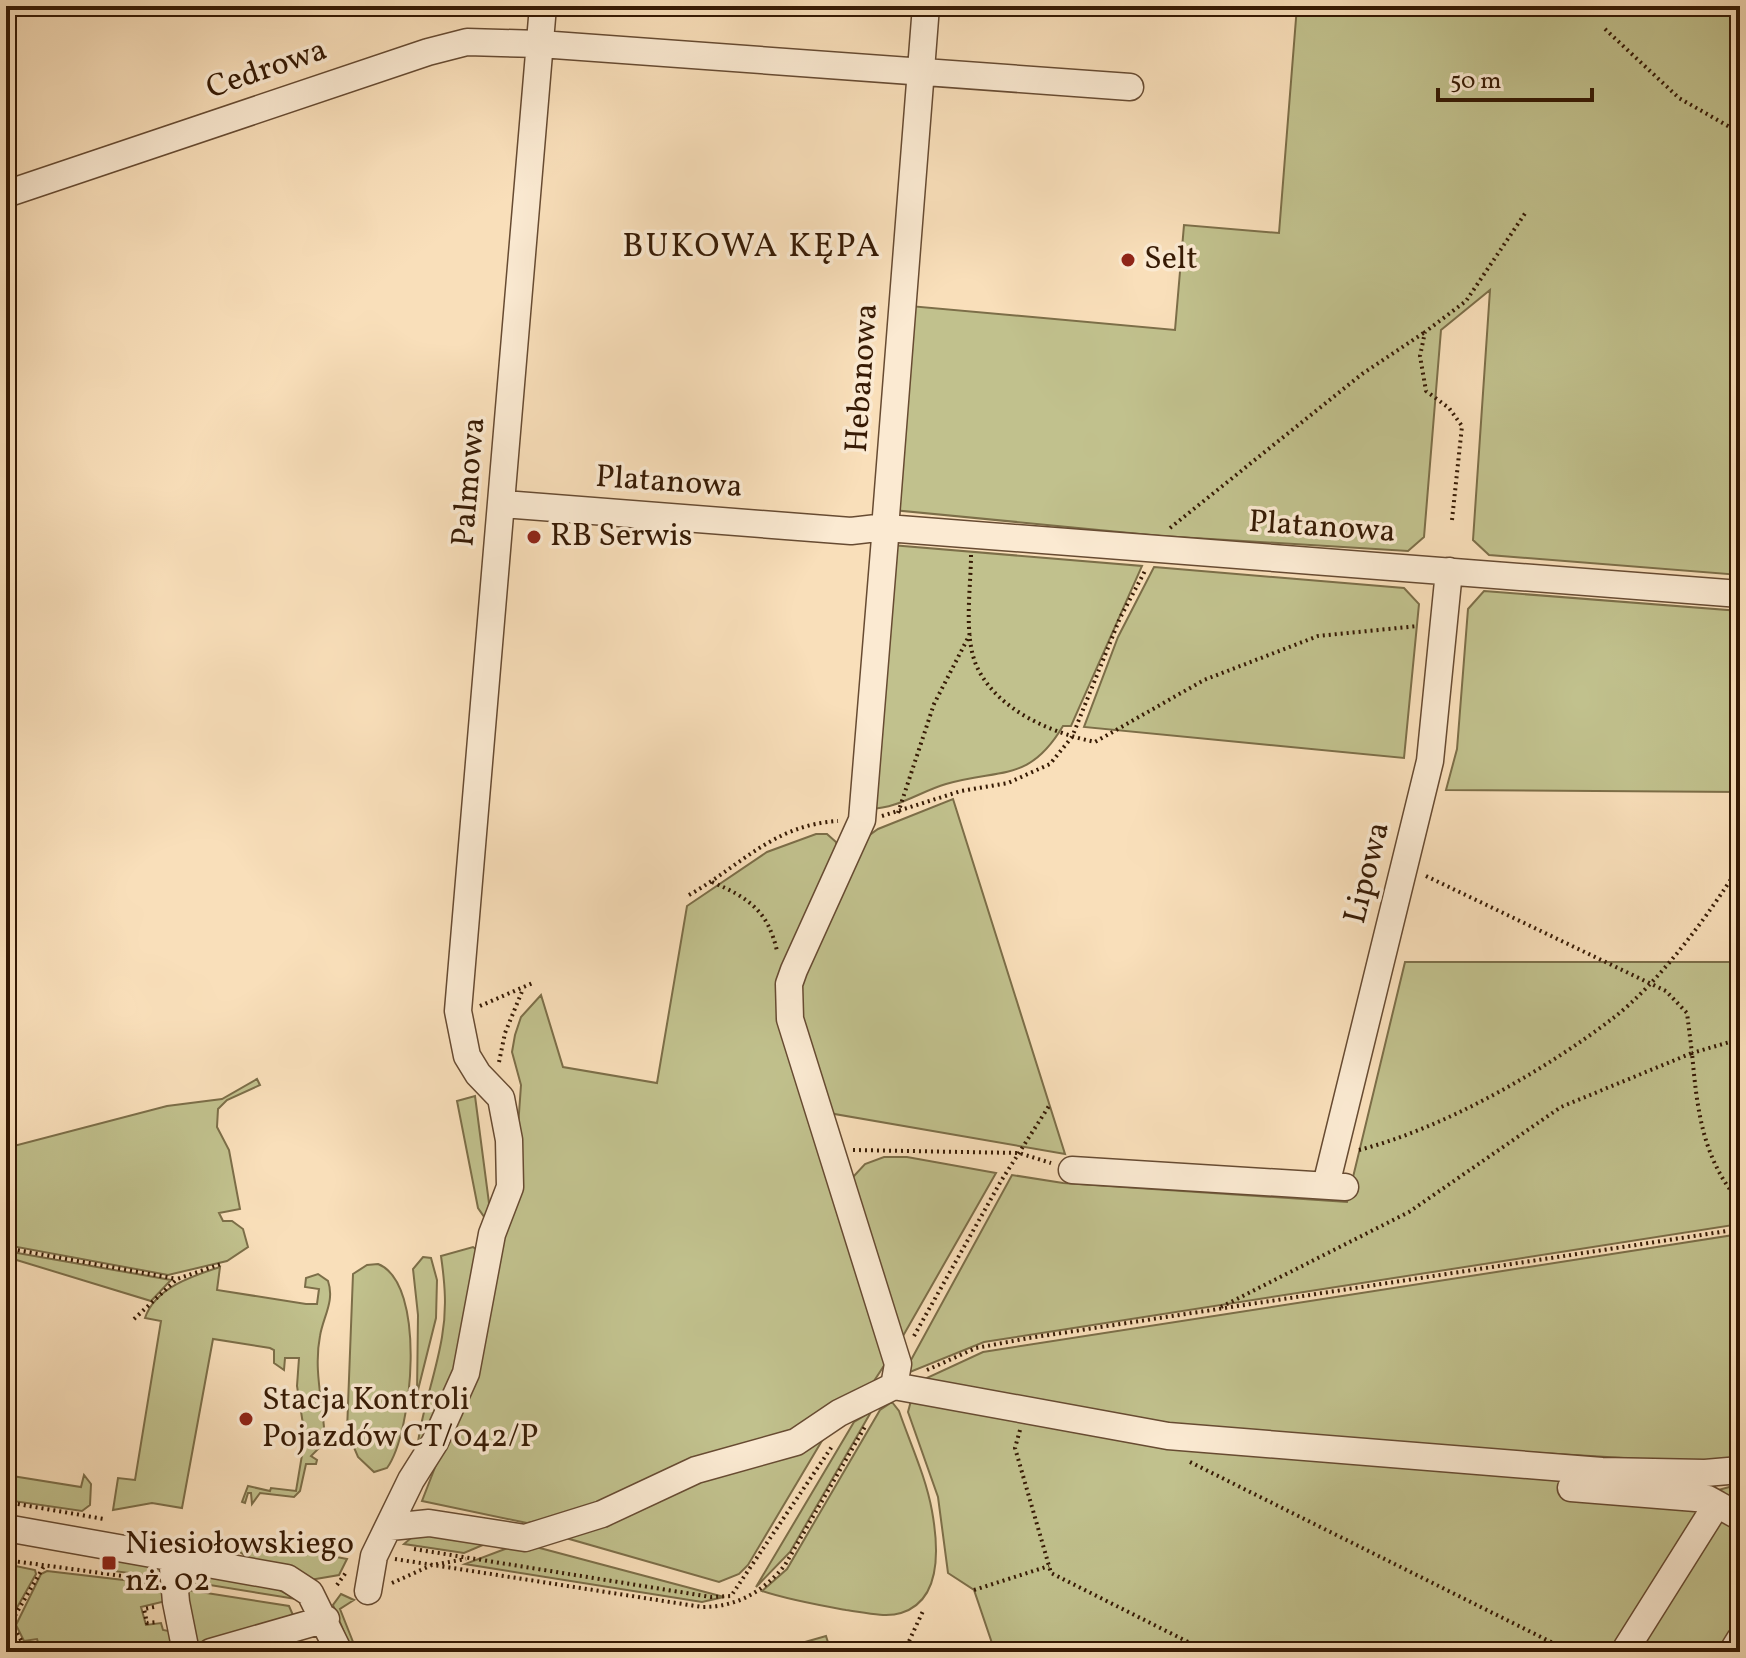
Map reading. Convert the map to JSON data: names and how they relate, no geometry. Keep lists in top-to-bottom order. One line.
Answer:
{"streets":{"street":["Cedrowa","Hebanowa","Palmowa","Platanowa","Lipowa"]},"crossings":[["Cedrowa","Hebanowa"],["Cedrowa","Palmowa"],["Hebanowa","Platanowa"],["Palmowa","Platanowa"],["Platanowa","Lipowa"]],"districts":["BUKOWA KĘPA"],"places":{"other":["Selt","RB Serwis","Stacja Kontroli Pojazdów CT/042/P"],"transit":["Niesiołowskiego nż. 02"]},"scale_bar":"50 m"}
